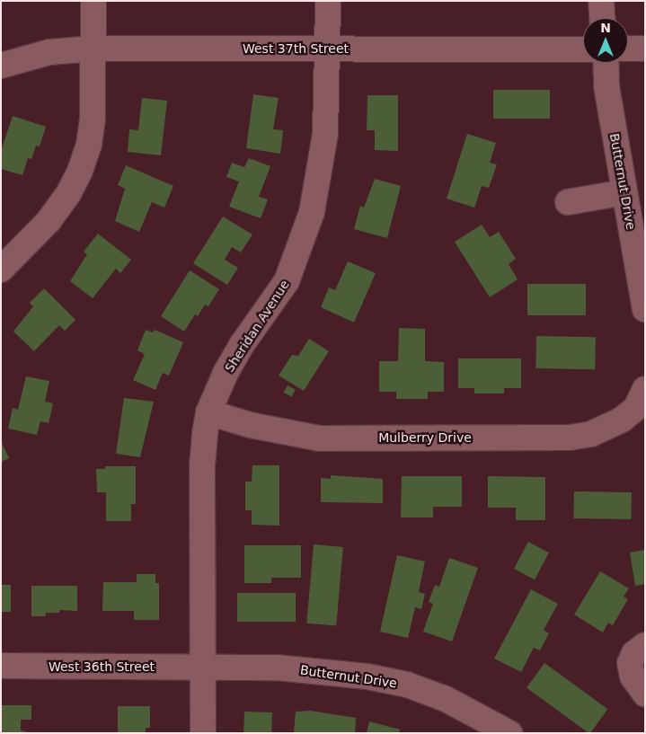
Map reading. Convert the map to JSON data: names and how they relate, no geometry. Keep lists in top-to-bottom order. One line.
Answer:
{"streets":{"street":["West 37th Street","Butternut Drive","Sheridan Avenue","Mulberry Drive","West 36th Street"]},"crossings":[["West 37th Street","Sheridan Avenue"],["Butternut Drive","Sheridan Avenue"],["Butternut Drive","West 36th Street"],["Sheridan Avenue","Mulberry Drive"],["Sheridan Avenue","West 36th Street"]],"north":"top"}
